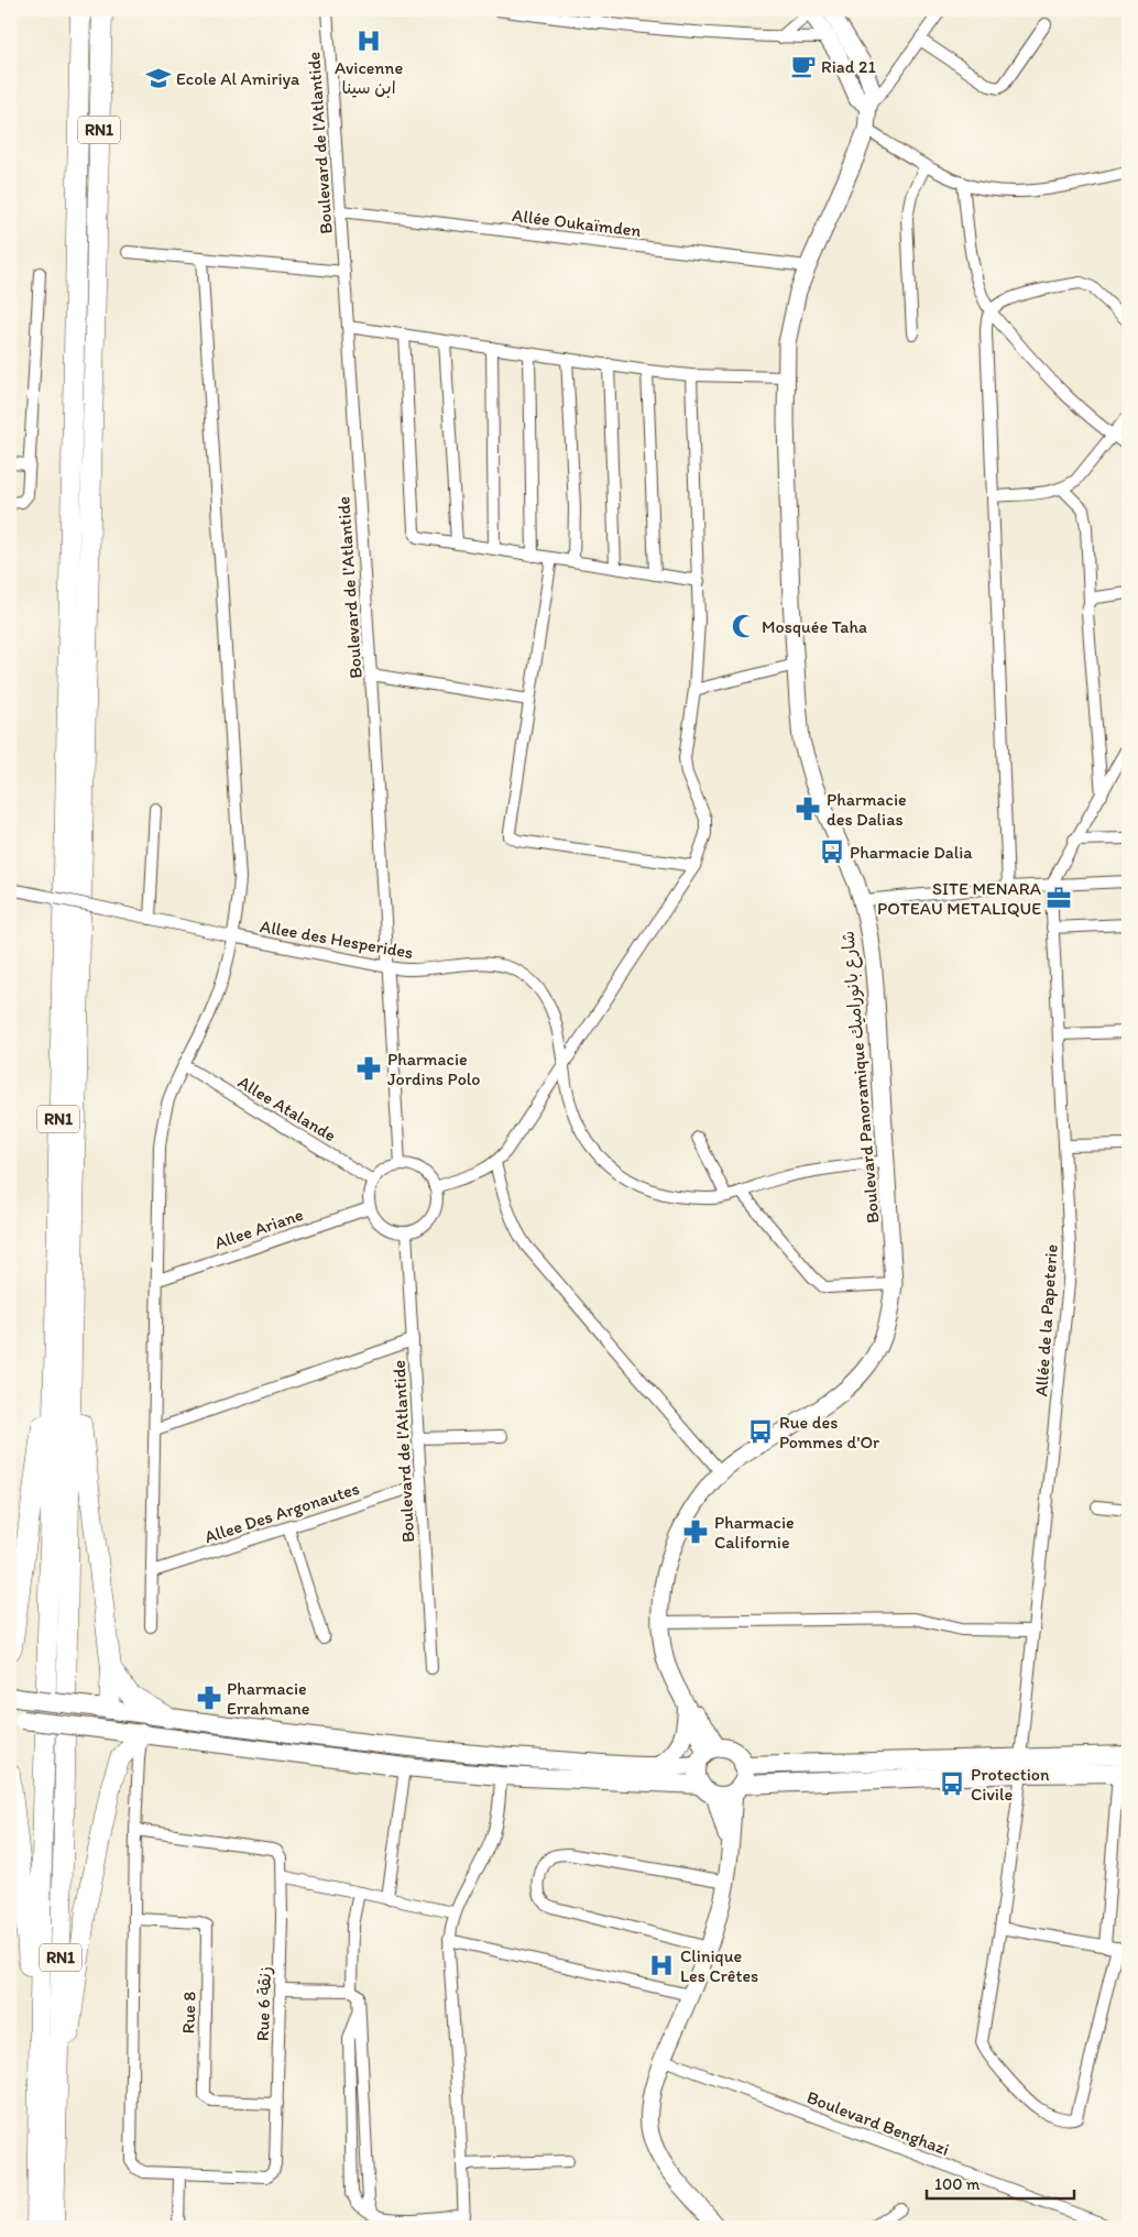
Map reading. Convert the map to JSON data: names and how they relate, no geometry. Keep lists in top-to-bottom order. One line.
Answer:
{"streets":{"highway":["RN1"],"main road":["Boulevard Panoramique شارع بانوراميك"],"street":["Boulevard de l'Atlantide","Allée Oukaïmden","Allee des Hesperides","Allee Atalande","Allee Ariane","Allée de la Papeterie","Allee Des Argonautes","Rue 6 زنقة","Rue 8","Boulevard Benghazi"]},"crossings":[["Boulevard de l'Atlantide","Allée Oukaïmden"],["Boulevard de l'Atlantide","Allee des Hesperides"],["Boulevard de l'Atlantide","Allee Atalande"],["Boulevard de l'Atlantide","Allee Ariane"],["Boulevard de l'Atlantide","Allee Des Argonautes"],["Allée Oukaïmden","Boulevard Panoramique شارع بانوراميك"],["Allee des Hesperides","Boulevard Panoramique شارع بانوراميك"],["Allee Atalande","Allee Ariane"],["Rue 6 زنقة","Rue 8"]],"places":{"hospital":["Avicenne ابن سينا","Clinique Les Crêtes"],"cafe":["Riad 21"],"school or university":["Ecole Al Amiriya"],"mosque":["Mosquée Taha"],"pharmacy":["Pharmacie des Dalias","Pharmacie Jordins Polo","Pharmacie Californie","Pharmacie Errahmane"],"bus stop":["Pharmacie Dalia","Rue des Pommes d'Or","Protection Civile"],"office":["SITE MENARA POTEAU METALIQUE"]},"scale_bar":"100 m"}
